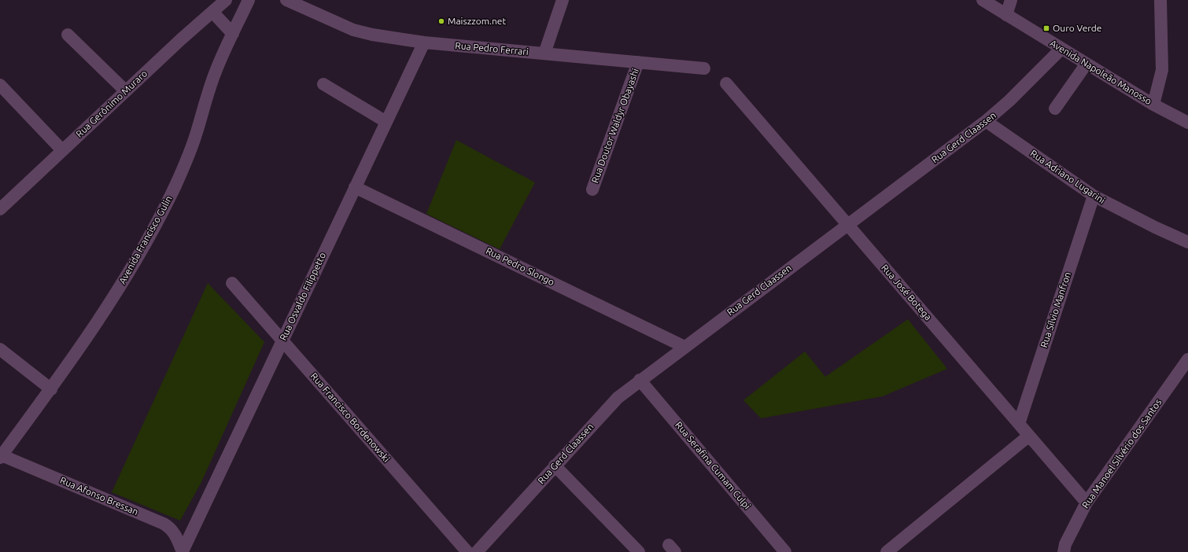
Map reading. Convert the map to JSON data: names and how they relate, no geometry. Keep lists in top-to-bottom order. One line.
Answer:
{"streets":{"street":["Rua Pedro Ferrari","Avenida Napoleão Manosso","Rua Gerônimo Muraro","Rua Doutor Waldyr Obayashi","Rua Gerd Claassen","Rua Adriano Lugarini","Avenida Francisco Gulin","Rua Pedro Slongo","Rua José Botega","Rua Osvaldo Filippetto","Rua Sílvio Manfron","Rua Francisco Bordenowski","Rua Manoel Silvério dos Santos","Rua Serafina Cumam Culpi","Rua Afonso Bressan"]},"crossings":[["Rua Pedro Ferrari","Rua Doutor Waldyr Obayashi"],["Rua Pedro Ferrari","Rua Osvaldo Filippetto"],["Avenida Napoleão Manosso","Rua Gerd Claassen"],["Rua Gerd Claassen","Rua Adriano Lugarini"],["Rua Gerd Claassen","Rua Pedro Slongo"],["Rua Gerd Claassen","Rua José Botega"],["Rua Gerd Claassen","Rua Serafina Cumam Culpi"],["Rua Adriano Lugarini","Rua Sílvio Manfron"],["Avenida Francisco Gulin","Rua Afonso Bressan"],["Rua Pedro Slongo","Rua Osvaldo Filippetto"],["Rua José Botega","Rua Sílvio Manfron"],["Rua José Botega","Rua Manoel Silvério dos Santos"],["Rua Osvaldo Filippetto","Rua Francisco Bordenowski"],["Rua Osvaldo Filippetto","Rua Afonso Bressan"]],"places":{"other":["Maiszzom.net"],"transit":["Ouro Verde"]}}
